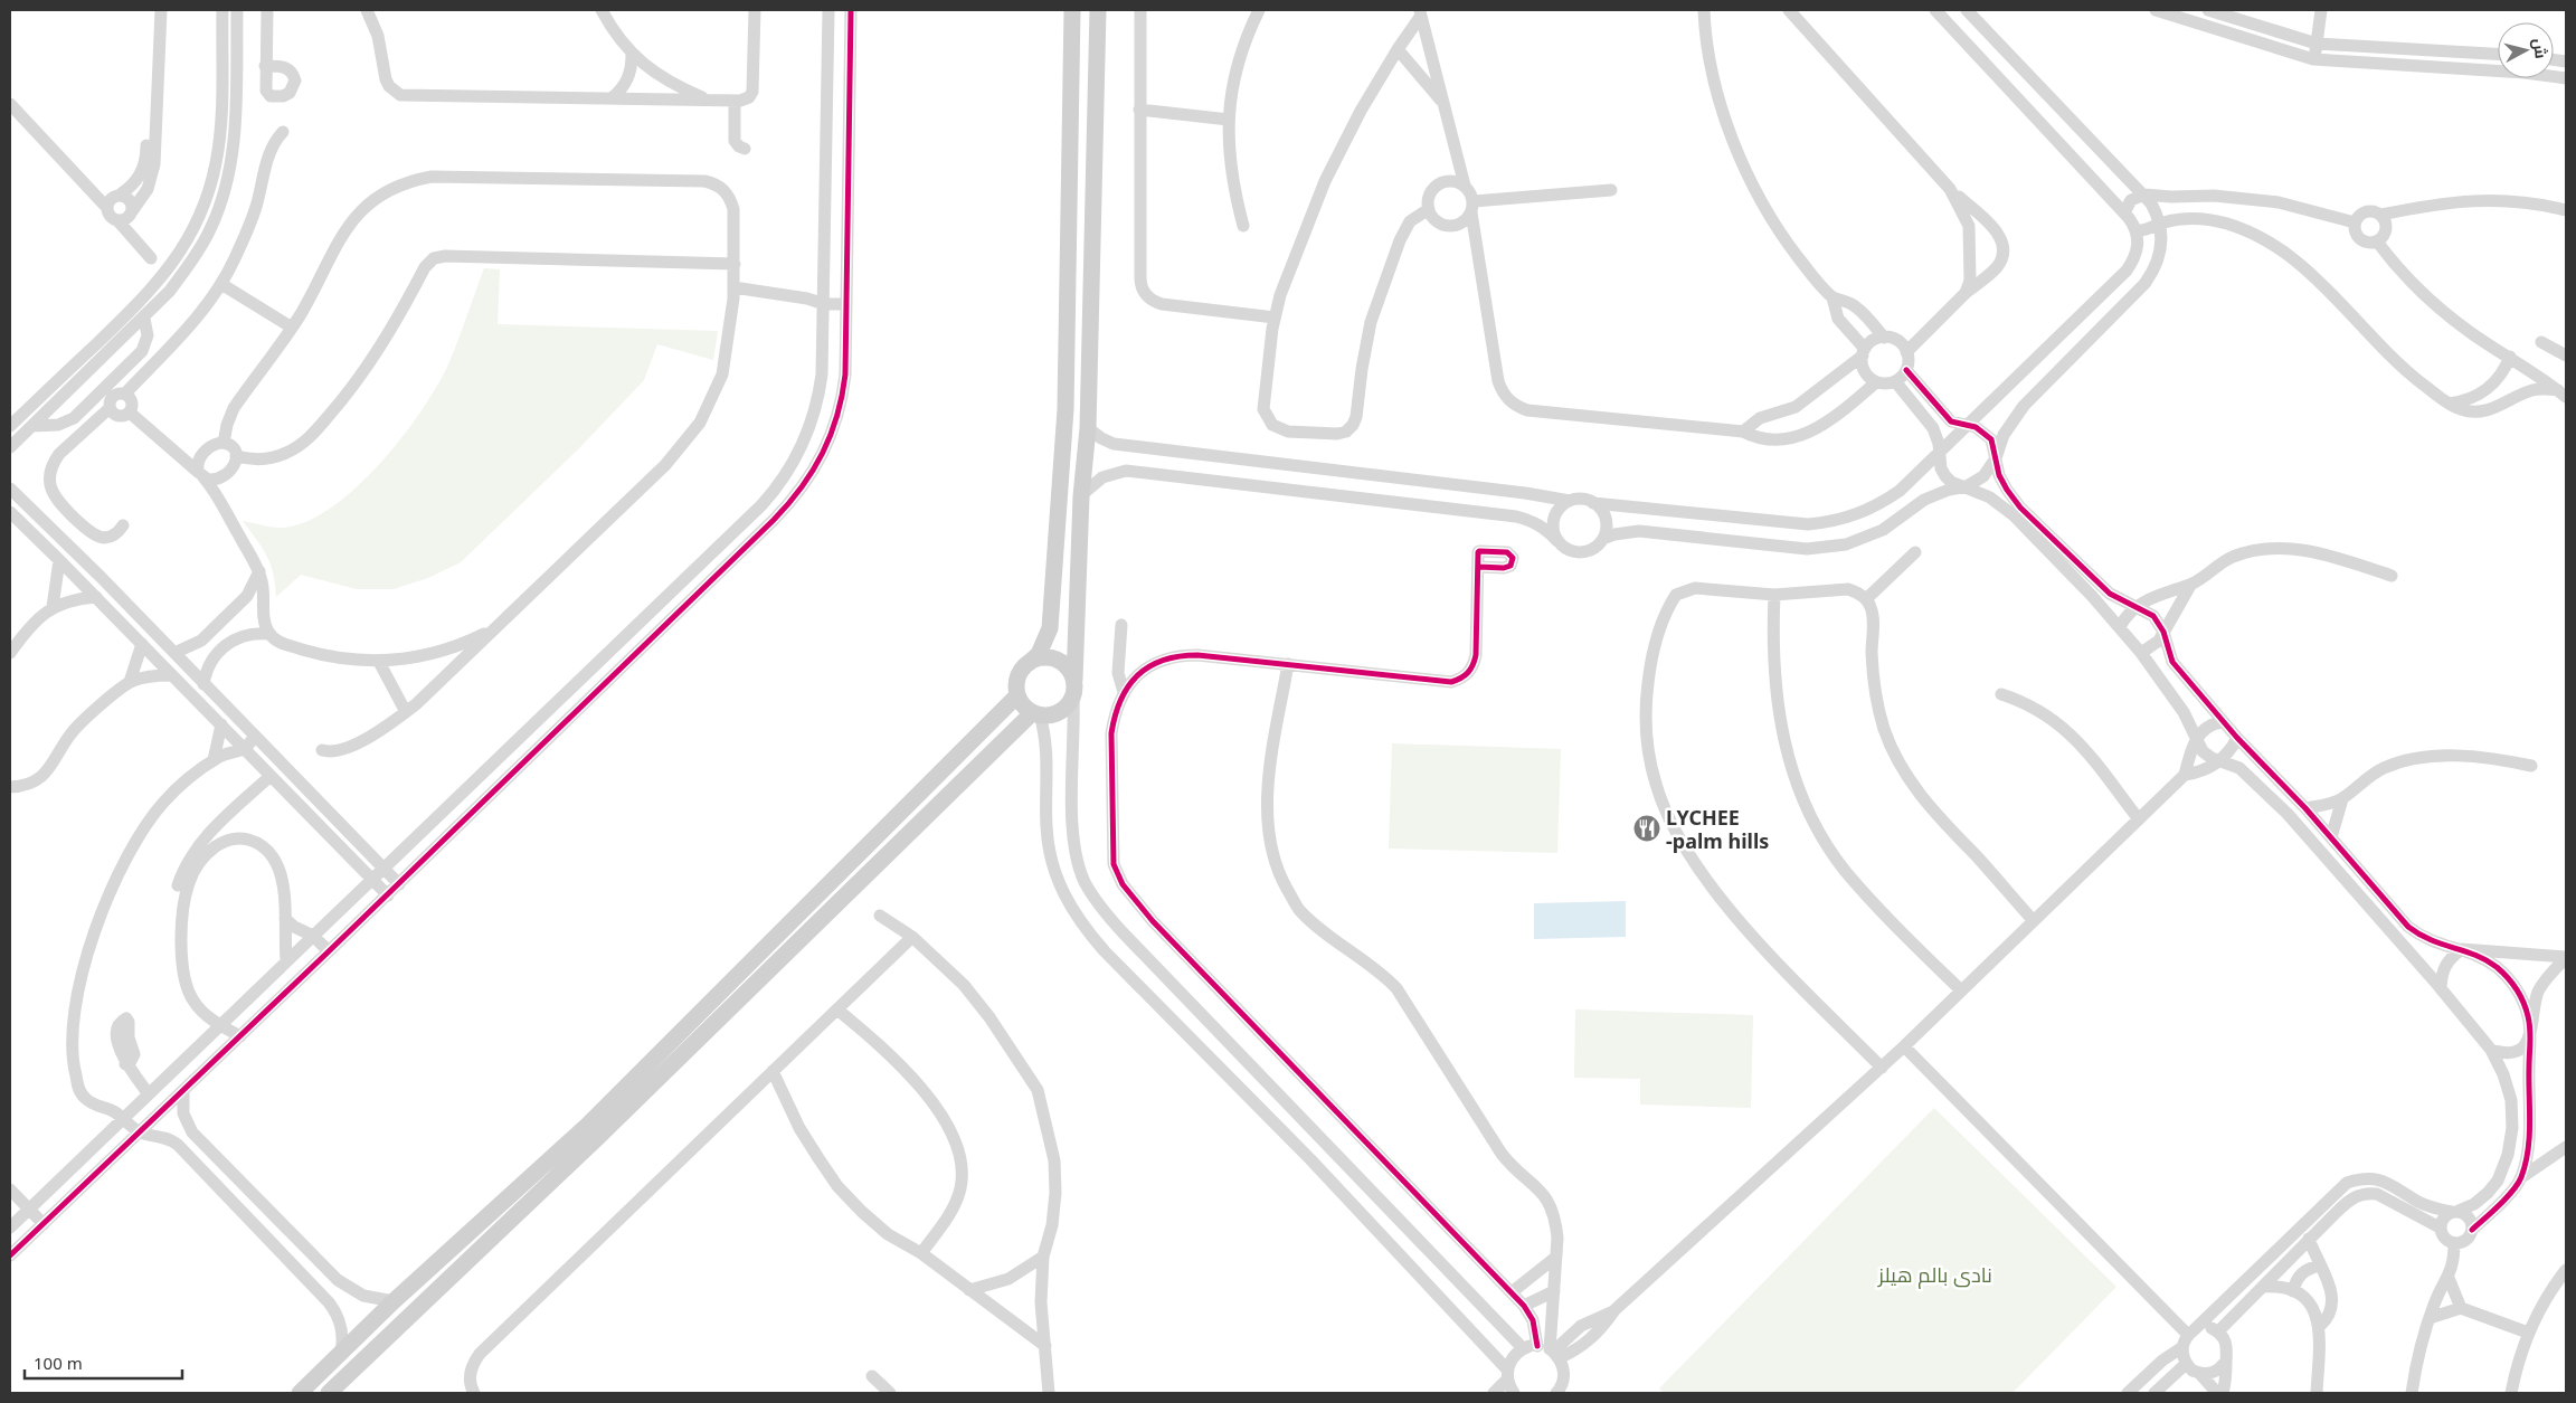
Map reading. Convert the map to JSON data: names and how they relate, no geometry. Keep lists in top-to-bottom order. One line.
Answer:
{"parks":["نادى بالم هيلز"],"places":{"restaurant":["LYCHEE -palm hills"]},"scale_bar":"100 m","north":"right"}
